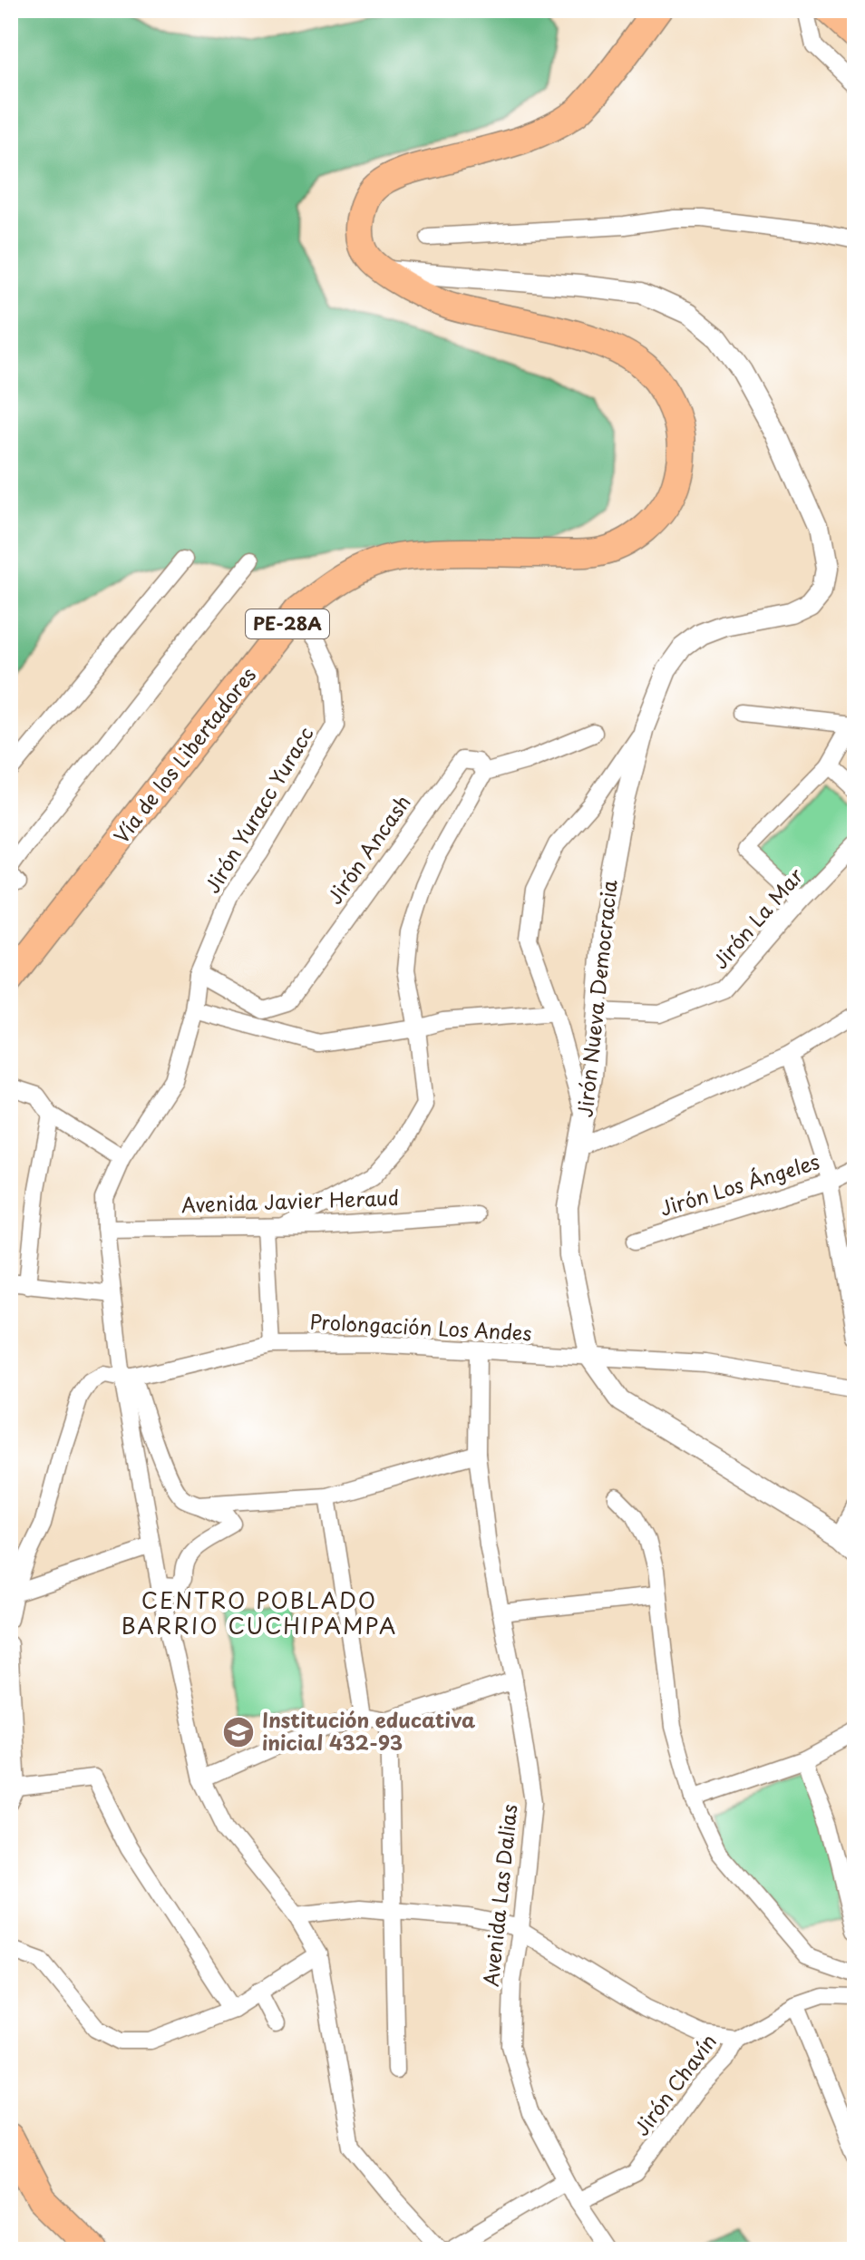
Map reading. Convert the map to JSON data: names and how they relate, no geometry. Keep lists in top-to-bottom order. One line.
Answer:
{"streets":{"highway":["PE-28A","Vía de los Libertadores"],"street":["Jirón Yuracc Yuracc","Jirón Ancash","Jirón La Mar","Jirón Nueva Democracia","Jirón Los Ángeles","Avenida Javier Heraud","Prolongación Los Andes","Avenida Las Dalias","Jirón Chavín"]},"crossings":[["Vía de los Libertadores","Jirón Yuracc Yuracc"],["Vía de los Libertadores","Jirón Nueva Democracia"],["Jirón Yuracc Yuracc","Jirón Ancash"],["Jirón Yuracc Yuracc","Avenida Javier Heraud"],["Jirón Yuracc Yuracc","Prolongación Los Andes"],["Jirón La Mar","Jirón Nueva Democracia"],["Jirón Nueva Democracia","Prolongación Los Andes"],["Prolongación Los Andes","Avenida Las Dalias"],["Avenida Las Dalias","Jirón Chavín"]],"districts":["CENTRO POBLADO BARRIO CUCHIPAMPA"],"places":{"school or university":["Institución educativa inicial 432-93"]}}
